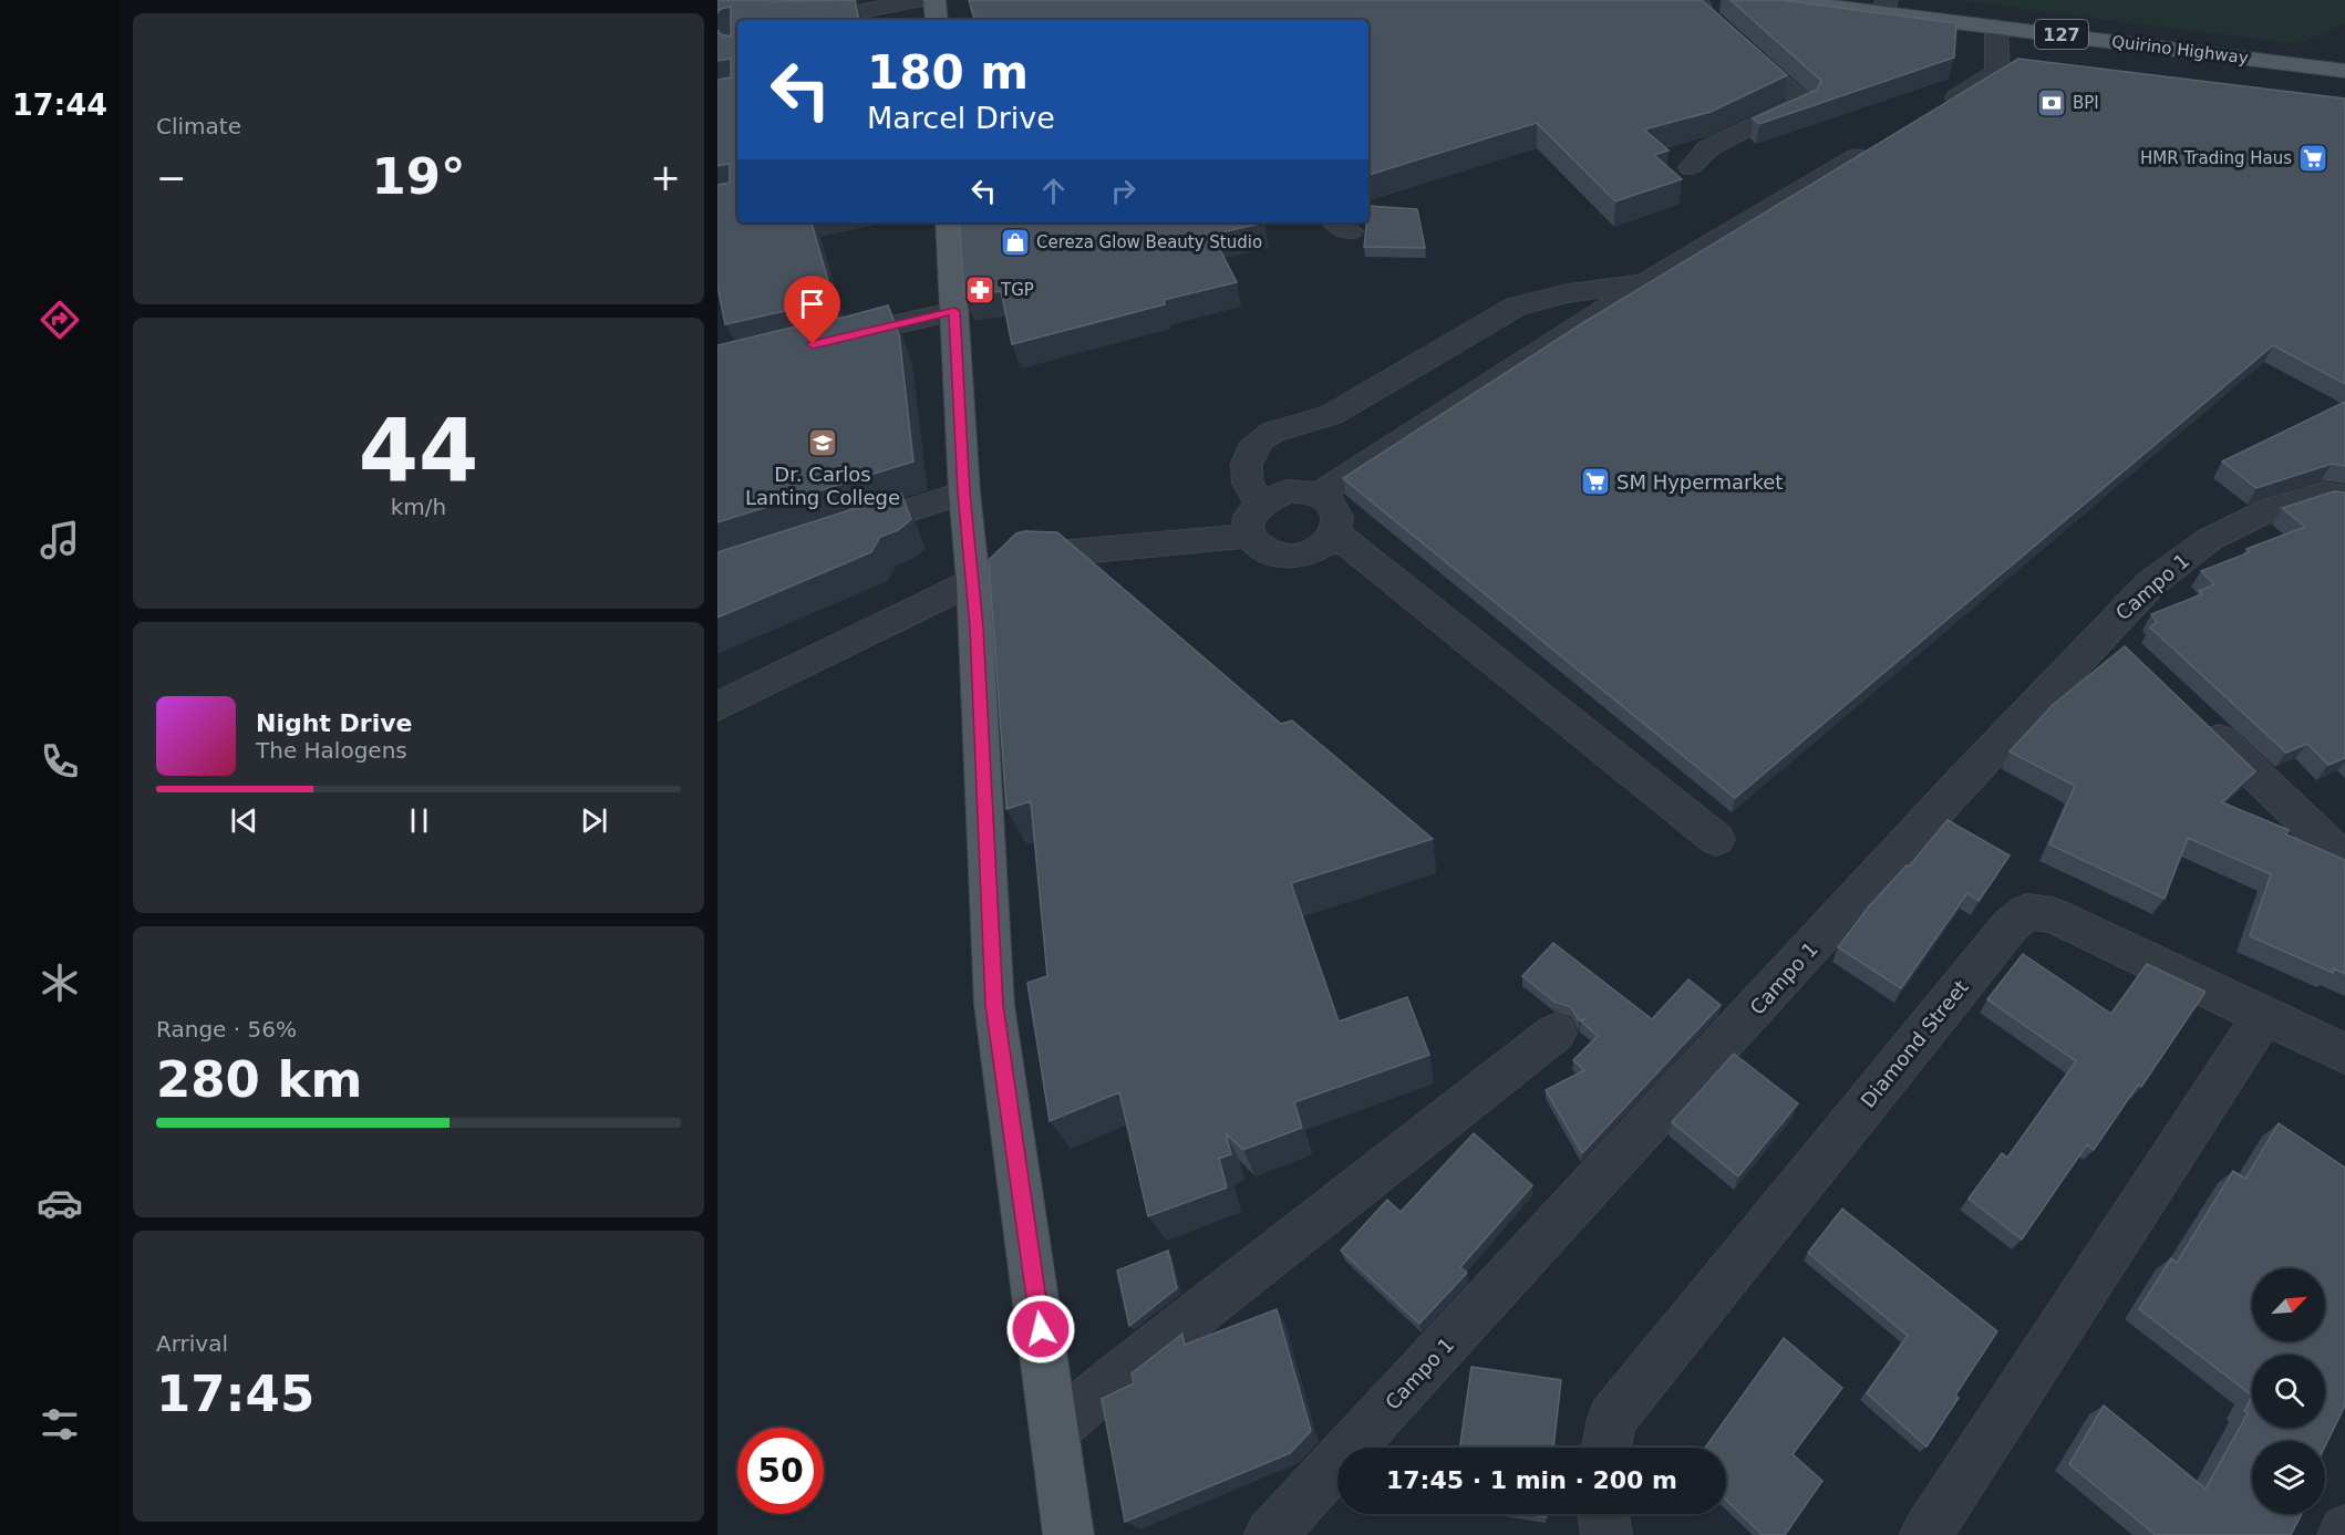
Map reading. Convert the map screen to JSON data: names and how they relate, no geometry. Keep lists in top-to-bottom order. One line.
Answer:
{"streets":{"main road":["127","Quirino Highway"],"street":["Campo 1","Diamond Street"]},"places":{"bank":["BPI"],"supermarket":["HMR Trading Haus","SM Hypermarket"],"shop":["Cereza Glow Beauty Studio"],"pharmacy":["TGP"],"school or university":["Dr. Carlos Lanting College"]},"north":"top right","page":{"tabs":"17:44","tile":["Climate",["44","km/h"],["Range · 56%","280 km"],["Arrival","17:45"]],"turn":["180 m","Marcel Drive"],"heat":["−","19°","+"],"song":["Night Drive","The Halogens"],"limit":"50","trip":"17:45 · 1 min · 200 m"}}
